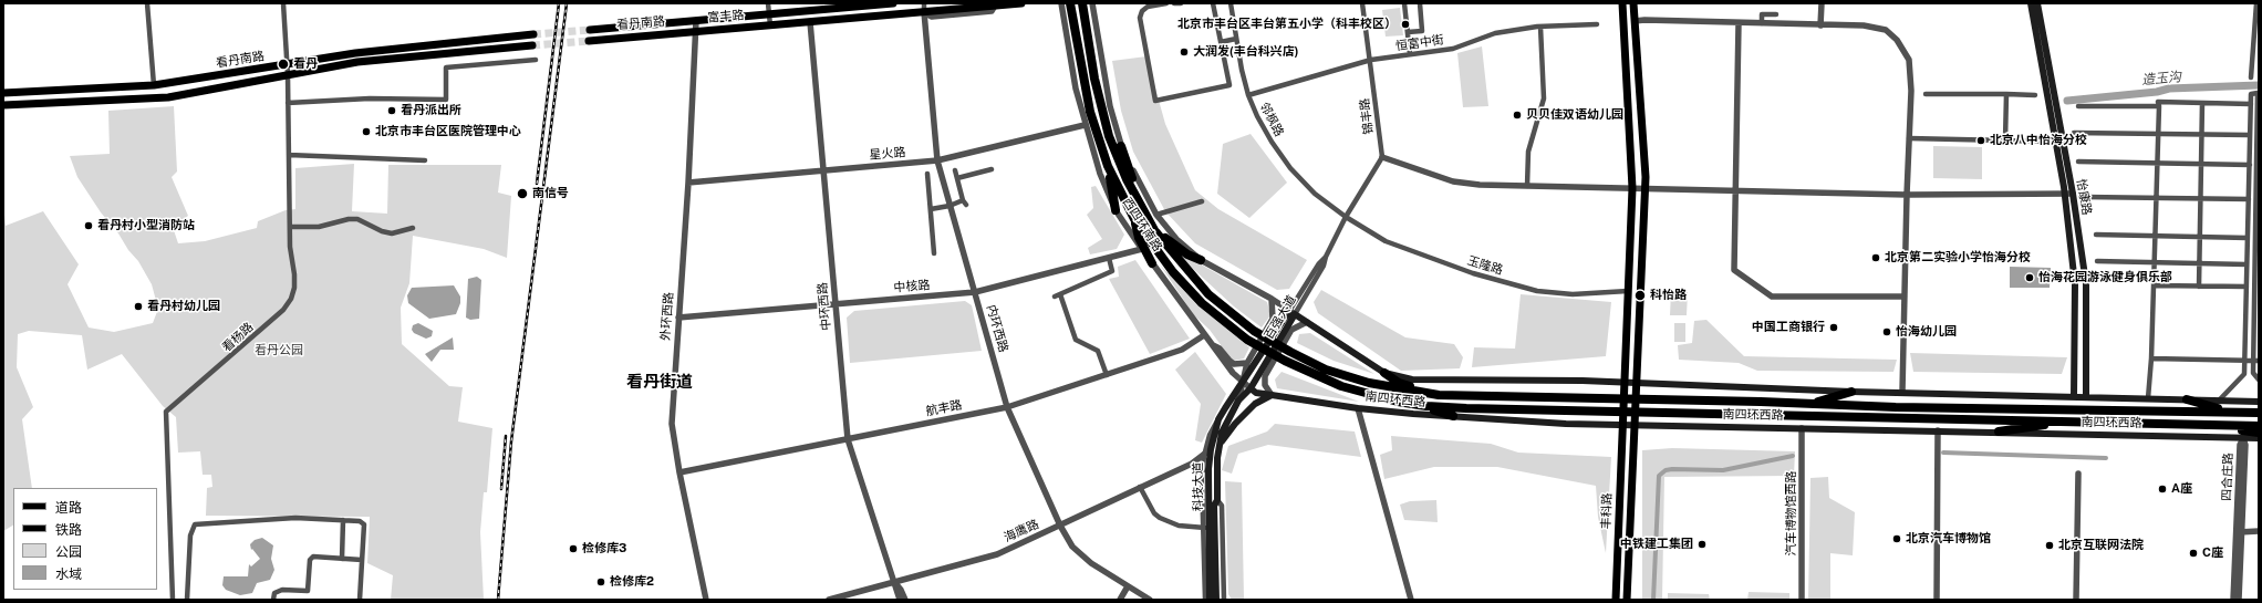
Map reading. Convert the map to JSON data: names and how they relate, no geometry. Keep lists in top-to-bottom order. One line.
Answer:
{"streets":{"highway":["西四环南路","南四环西路"],"main road":["富丰路","看丹南路","怡康路","百强大道","科技大道","丰科路"],"street":["恒富中街","锦丰路","邻枫路","星火路","玉隆路","中核路","中环西路","外环西路","内环西路","看杨路","航丰路","四合庄路","汽车博物馆西路","海鹰路"]},"crossings":[["富丰路","看丹南路"],["富丰路","中环西路"],["富丰路","外环西路"],["富丰路","内环西路"],["看丹南路","外环西路"],["看丹南路","看杨路"],["恒富中街","锦丰路"],["恒富中街","邻枫路"],["邻枫路","玉隆路"],["邻枫路","百强大道"],["星火路","西四环南路"],["星火路","中环西路"],["星火路","外环西路"],["星火路","内环西路"],["怡康路","南四环西路"],["西四环南路","中核路"],["西四环南路","百强大道"],["西四环南路","南四环西路"],["西四环南路","航丰路"],["西四环南路","科技大道"],["玉隆路","百强大道"],["中核路","中环西路"],["中核路","外环西路"],["中核路","内环西路"],["中环西路","航丰路"],["中环西路","海鹰路"],["外环西路","航丰路"],["百强大道","南四环西路"],["百强大道","科技大道"],["内环西路","航丰路"],["内环西路","海鹰路"],["南四环西路","四合庄路"],["南四环西路","科技大道"],["南四环西路","丰科路"],["南四环西路","汽车博物馆西路"],["科技大道","海鹰路"]],"districts":["看丹街道"],"water":["造玉沟"],"parks":["看丹公园"],"places":["北京市丰台区丰台第五小学（科丰校区）","大润发(丰台科兴店)","看丹","看丹派出所","贝贝佳双语幼儿园","北京市丰台区医院管理中心","北京八中怡海分校","南信号","看丹村小型消防站","北京第二实验小学怡海分校","怡海花园游泳健身俱乐部","科怡路","看丹村幼儿园","中国工商银行","怡海幼儿园","A座","北京汽车博物馆","中铁建工集团","北京互联网法院","检修库3","C座","检修库2"],"legend":["道路","铁路","公园","水域"]}
